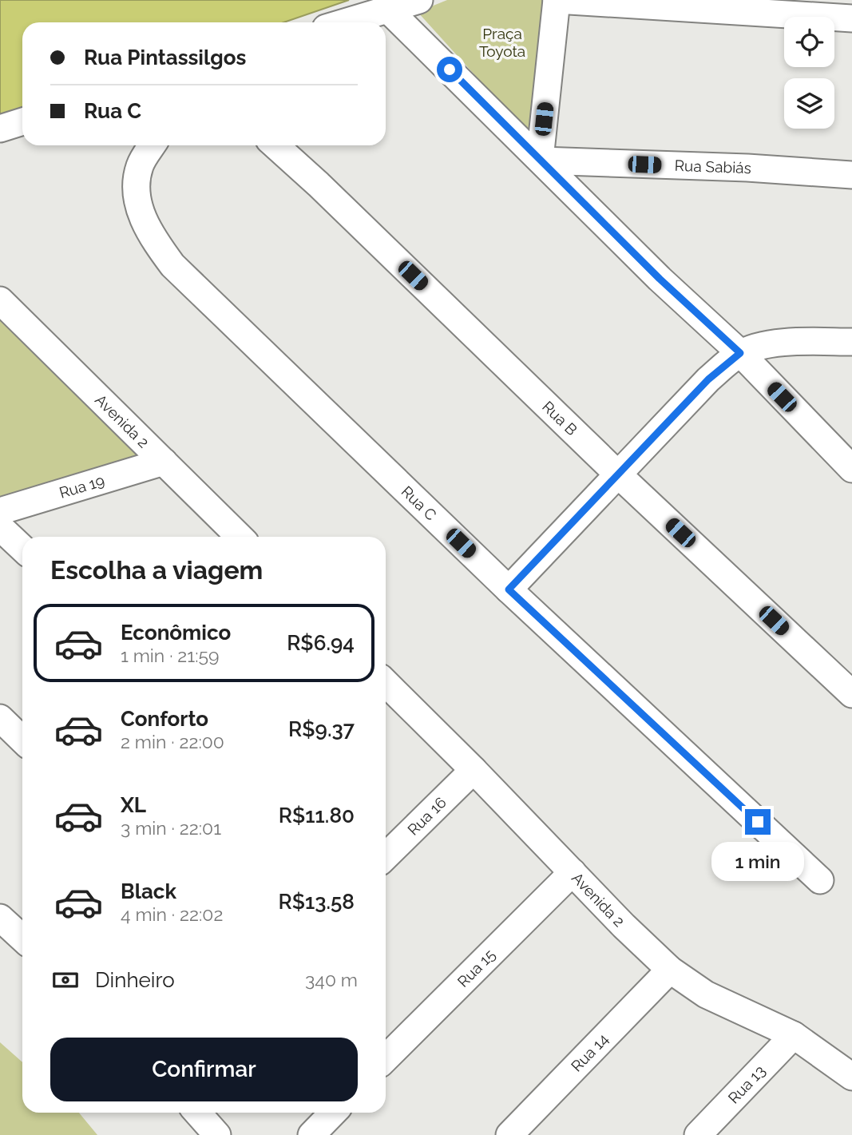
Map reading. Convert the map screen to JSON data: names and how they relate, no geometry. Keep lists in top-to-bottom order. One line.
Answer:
{"streets":{"street":["Rua Sabiás","Rua B","Avenida 2","Rua 19","Rua C","Rua 16","Rua 15","Rua 14","Rua 13"]},"crossings":[["Avenida 2","Rua 19"],["Avenida 2","Rua 16"],["Avenida 2","Rua 15"],["Avenida 2","Rua 14"],["Avenida 2","Rua 13"]],"parks":["Praça Toyota"],"page":{"banner":["Rua Pintassilgos","Rua C"],"heading":"Escolha a viagem","list":[{"name":"Econômico","note":"1 min · 21:59","value":"R$6.94"},{"name":"Conforto","note":"2 min · 22:00","value":"R$9.37"},{"name":"XL","note":"3 min · 22:01","value":"R$11.80"},{"name":"Black","note":"4 min · 22:02","value":"R$13.58"}],"bubble":"1 min","pay":["Dinheiro","340 m"],"buttons":"Confirmar"}}
